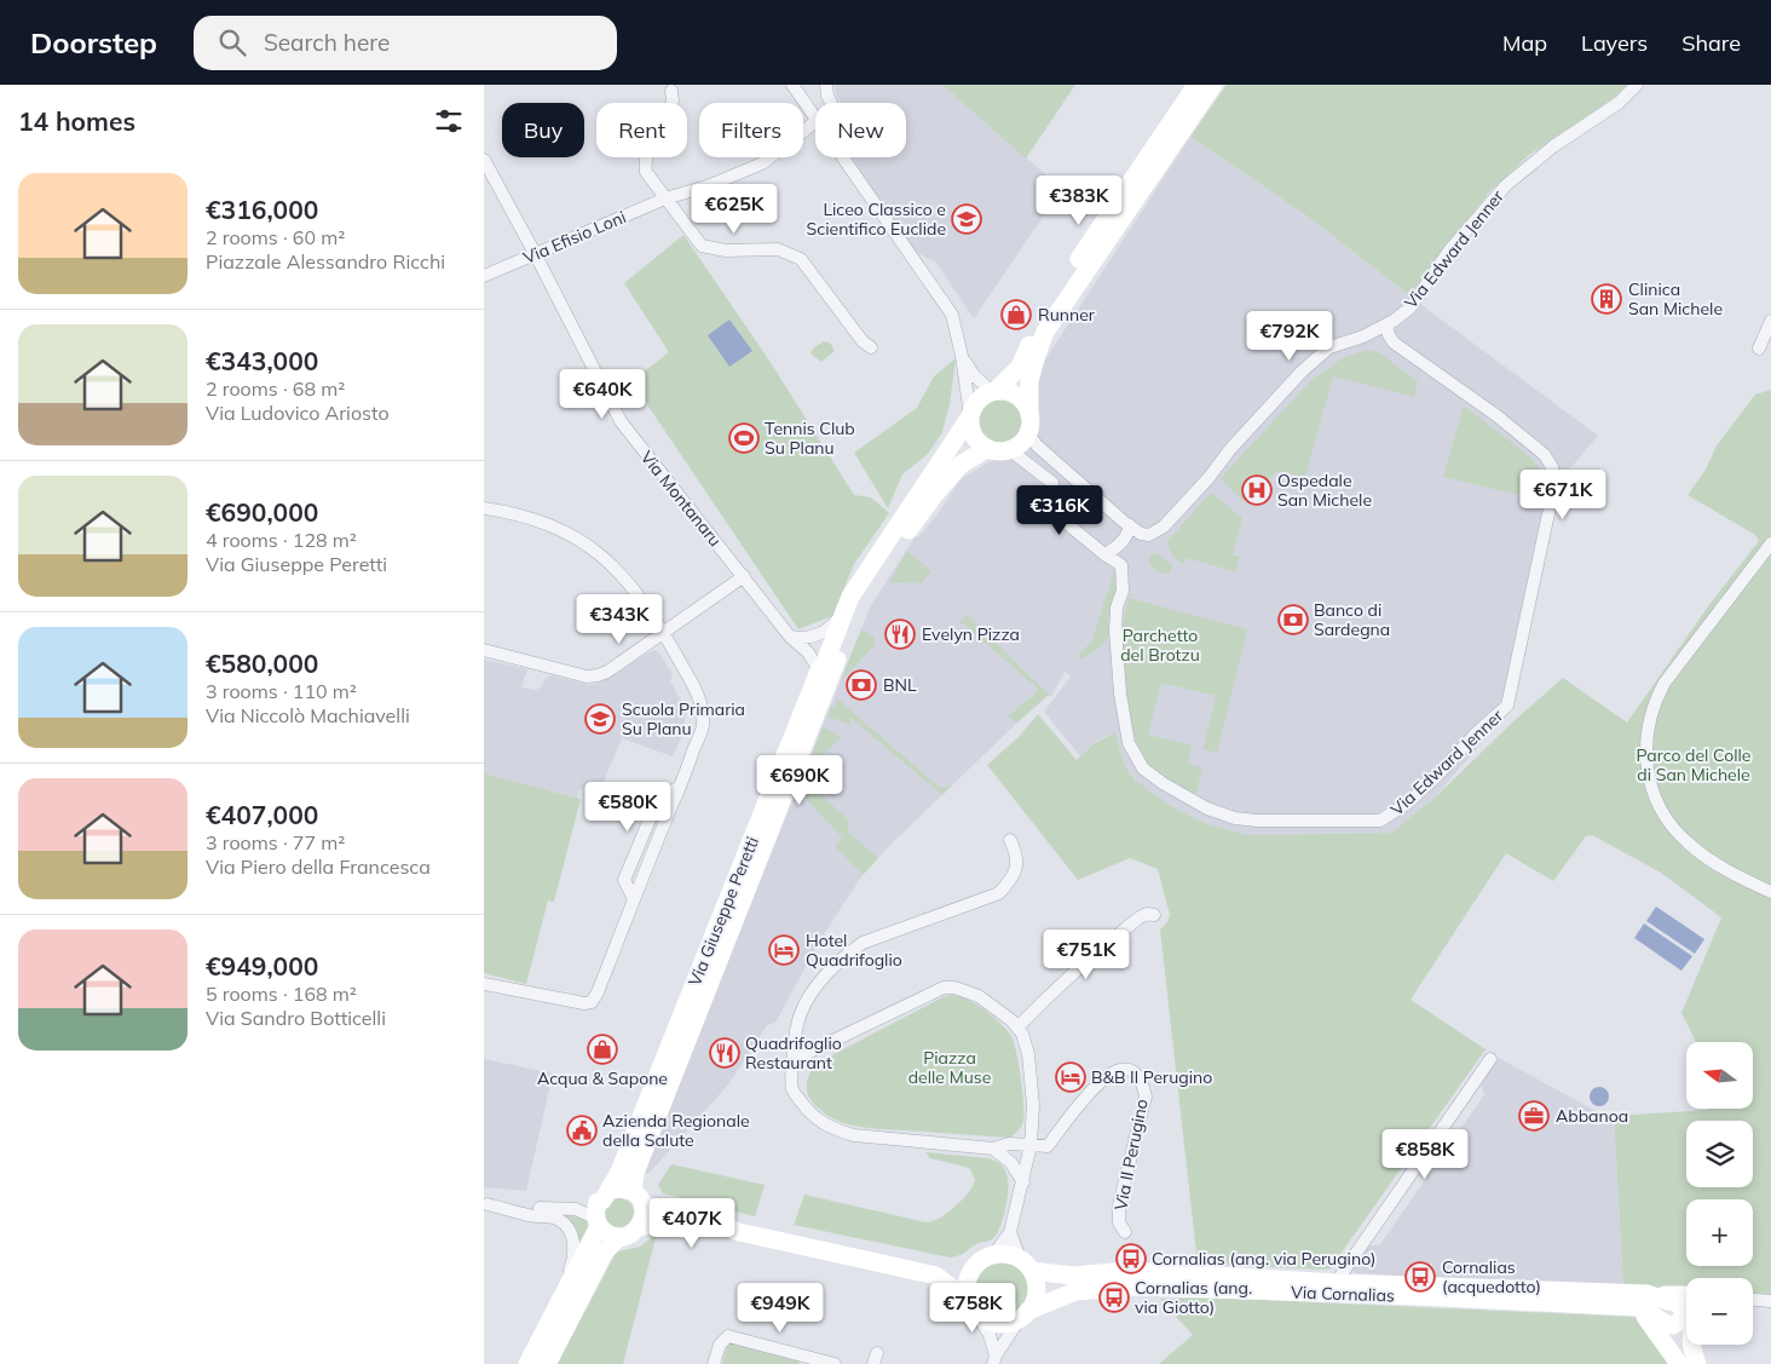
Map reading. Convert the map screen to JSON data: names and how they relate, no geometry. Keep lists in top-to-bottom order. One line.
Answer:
{"streets":{"street":["Via Efisio Loni","Via Edward Jenner","Via Montanaru","Via Giuseppe Peretti","Via Il Perugino","Via Cornalias"]},"crossings":[["Via Efisio Loni","Via Montanaru"],["Via Montanaru","Via Giuseppe Peretti"]],"parks":["Parchetto del Brotzu","Parco del Colle di San Michele","Piazza delle Muse"],"places":{"school or university":["Liceo Classico e Scientifico Euclide","Scuola Primaria Su Planu"],"building":["Clinica San Michele"],"shop":["Runner","Acqua & Sapone"],"sports":["Tennis Club Su Planu"],"hospital":["Ospedale San Michele"],"bank":["Banco di Sardegna","BNL"],"restaurant":["Evelyn Pizza","Quadrifoglio Restaurant"],"hotel":["Hotel Quadrifoglio","B&B Il Perugino"],"office":["Abbanoa"],"public building":["Azienda Regionale della Salute"],"bus stop":["Cornalias (ang. via Perugino)","Cornalias (acquedotto)","Cornalias (ang. via Giotto)"]},"north":"left","page":{"header":"Doorstep","search":"Search here","nav":["Map","Layers","Share"],"heading":"14 homes","chip":["Buy","Rent","Filters","New"],"list":[{"name":"€316,000","note":"2 rooms · 60 m² · Piazzale Alessandro Ricchi"},{"name":"€343,000","note":"2 rooms · 68 m² · Via Ludovico Ariosto"},{"name":"€690,000","note":"4 rooms · 128 m² · Via Giuseppe Peretti"},{"name":"€580,000","note":"3 rooms · 110 m² · Via Niccolò Machiavelli"},{"name":"€407,000","note":"3 rooms · 77 m² · Via Piero della Francesca"},{"name":"€949,000","note":"5 rooms · 168 m² · Via Sandro Botticelli"}],"price":["€383K","€625K","€792K","€640K","€671K","€316K","€343K","€690K","€580K","€751K","€858K","€407K","€949K","€758K"],"map_buttons":["+","−"]}}
